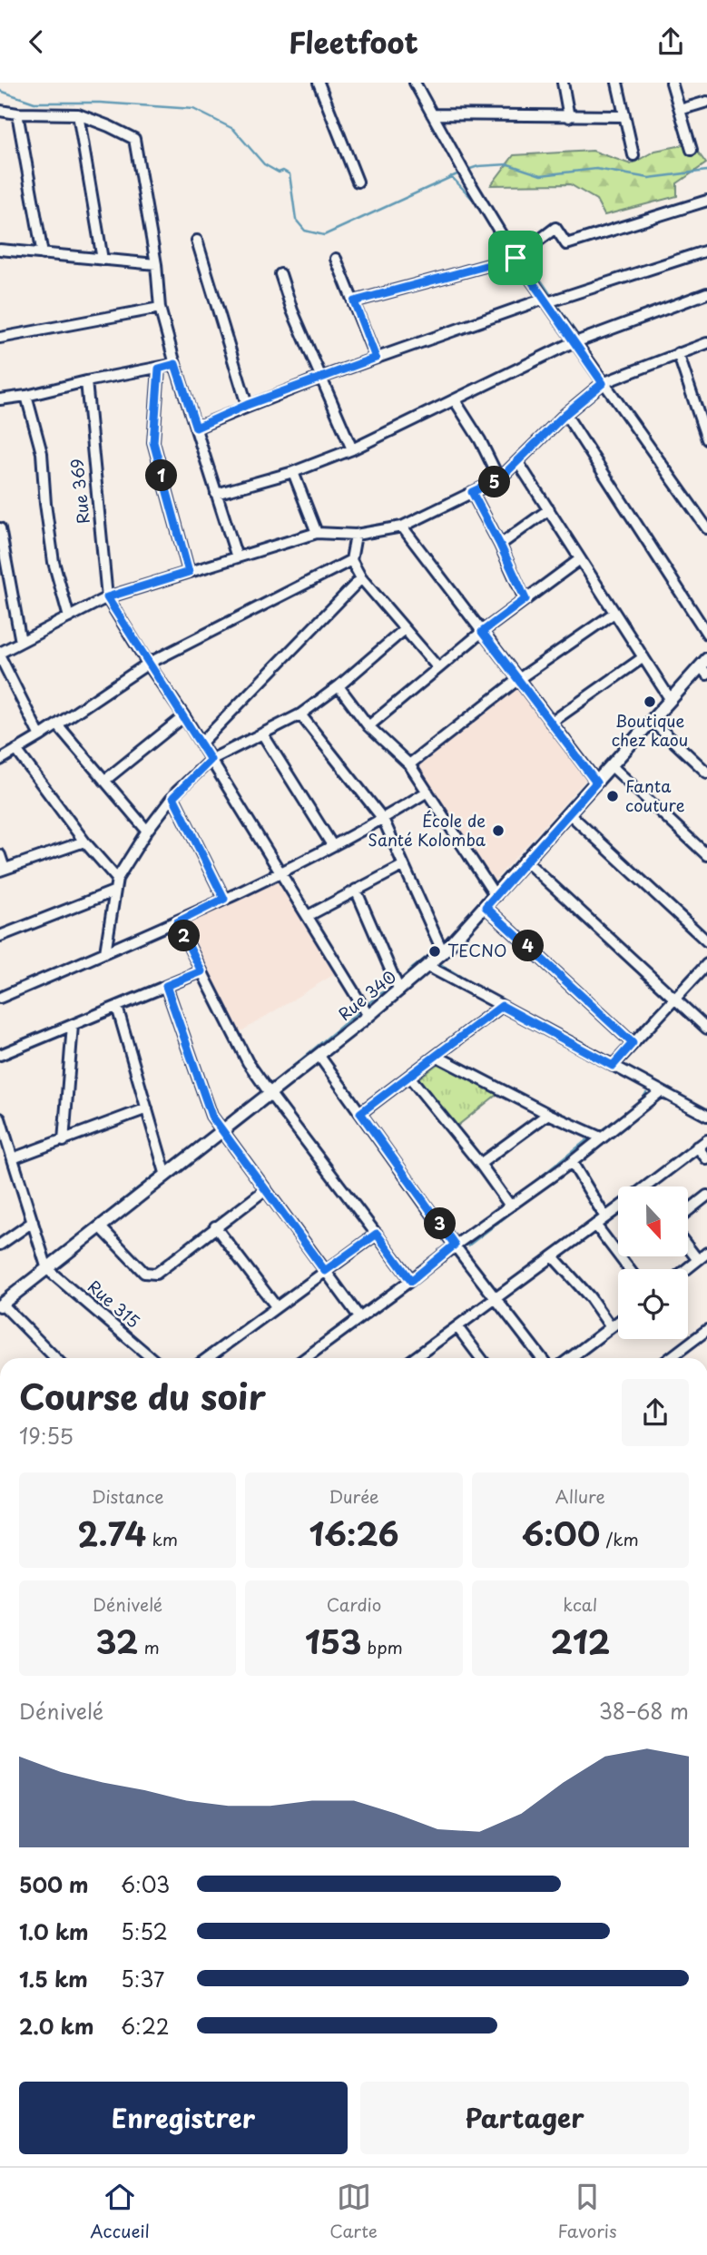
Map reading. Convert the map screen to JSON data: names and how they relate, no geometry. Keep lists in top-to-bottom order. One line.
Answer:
{"streets":{"street":["Rue 369","Rue 340","Rue 315"]},"crossings":[["Rue 340","Rue 315"]],"places":["Boutique chez kaou","Fanta couture","École de Santé Kolomba","TECNO"],"north":"bottom","page":{"header":"Fleetfoot","pins":["1","5","2","4","3"],"heading":["Course du soir","19:55"],"stats":[["Distance","2.74 km"],["Durée","16:26"],["Allure","6:00 /km"],["Dénivelé","32 m"],["Cardio","153 bpm"],["kcal","212"]],"chart":["Dénivelé","38–68 m"],"list":[{"name":"500 m","note":"6:03"},{"name":"1.0 km","note":"5:52"},{"name":"1.5 km","note":"5:37"},{"name":"2.0 km","note":"6:22"}],"buttons":["Enregistrer","Partager"],"tabs":["Accueil","Carte","Favoris"]}}
